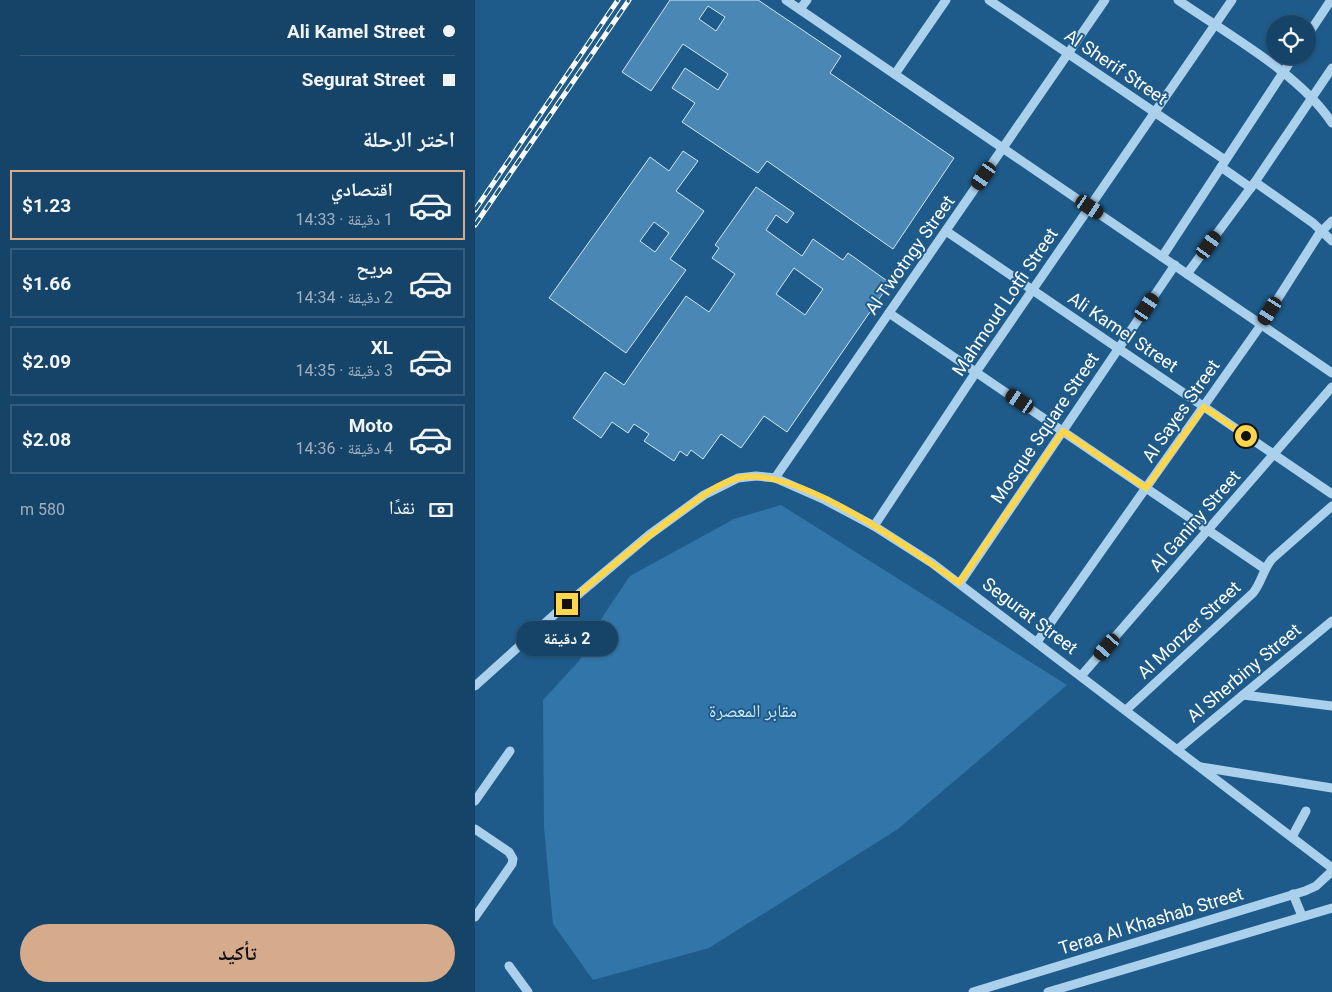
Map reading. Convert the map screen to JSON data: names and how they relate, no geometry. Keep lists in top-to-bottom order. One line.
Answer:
{"streets":{"street":["Al Sherif Street","Al Twotngy Street","Mahmoud Lotfi Street","Ali Kamel Street","Al Sayes Street","Mosque Square Street","Al Ganiny Street","Segurat Street","Al Monzer Street","Al Sherbiny Street","Teraa Al Khashab Street"]},"crossings":[["Al Sherif Street","Al Twotngy Street"],["Al Sherif Street","Mahmoud Lotfi Street"],["Al Twotngy Street","Ali Kamel Street"],["Al Twotngy Street","Segurat Street"],["Mahmoud Lotfi Street","Ali Kamel Street"],["Mahmoud Lotfi Street","Segurat Street"],["Ali Kamel Street","Al Sayes Street"],["Ali Kamel Street","Mosque Square Street"],["Ali Kamel Street","Al Ganiny Street"],["Al Sayes Street","Segurat Street"],["Mosque Square Street","Segurat Street"],["Al Ganiny Street","Segurat Street"],["Segurat Street","Al Monzer Street"],["Segurat Street","Al Sherbiny Street"],["Segurat Street","Teraa Al Khashab Street"]],"parks":["مقابر المعصرة"],"page":{"banner":["Ali Kamel Street","Segurat Street"],"heading":"اختر الرحلة","list":[{"name":"اقتصادي","note":"1 دقيقة · 14:33","value":"$1.23"},{"name":"مريح","note":"2 دقيقة · 14:34","value":"$1.66"},{"name":"XL","note":"3 دقيقة · 14:35","value":"$2.09"},{"name":"Moto","note":"4 دقيقة · 14:36","value":"$2.08"}],"pay":["نقدًا","580 m"],"bubble":"2 دقيقة","buttons":"تأكيد"}}
